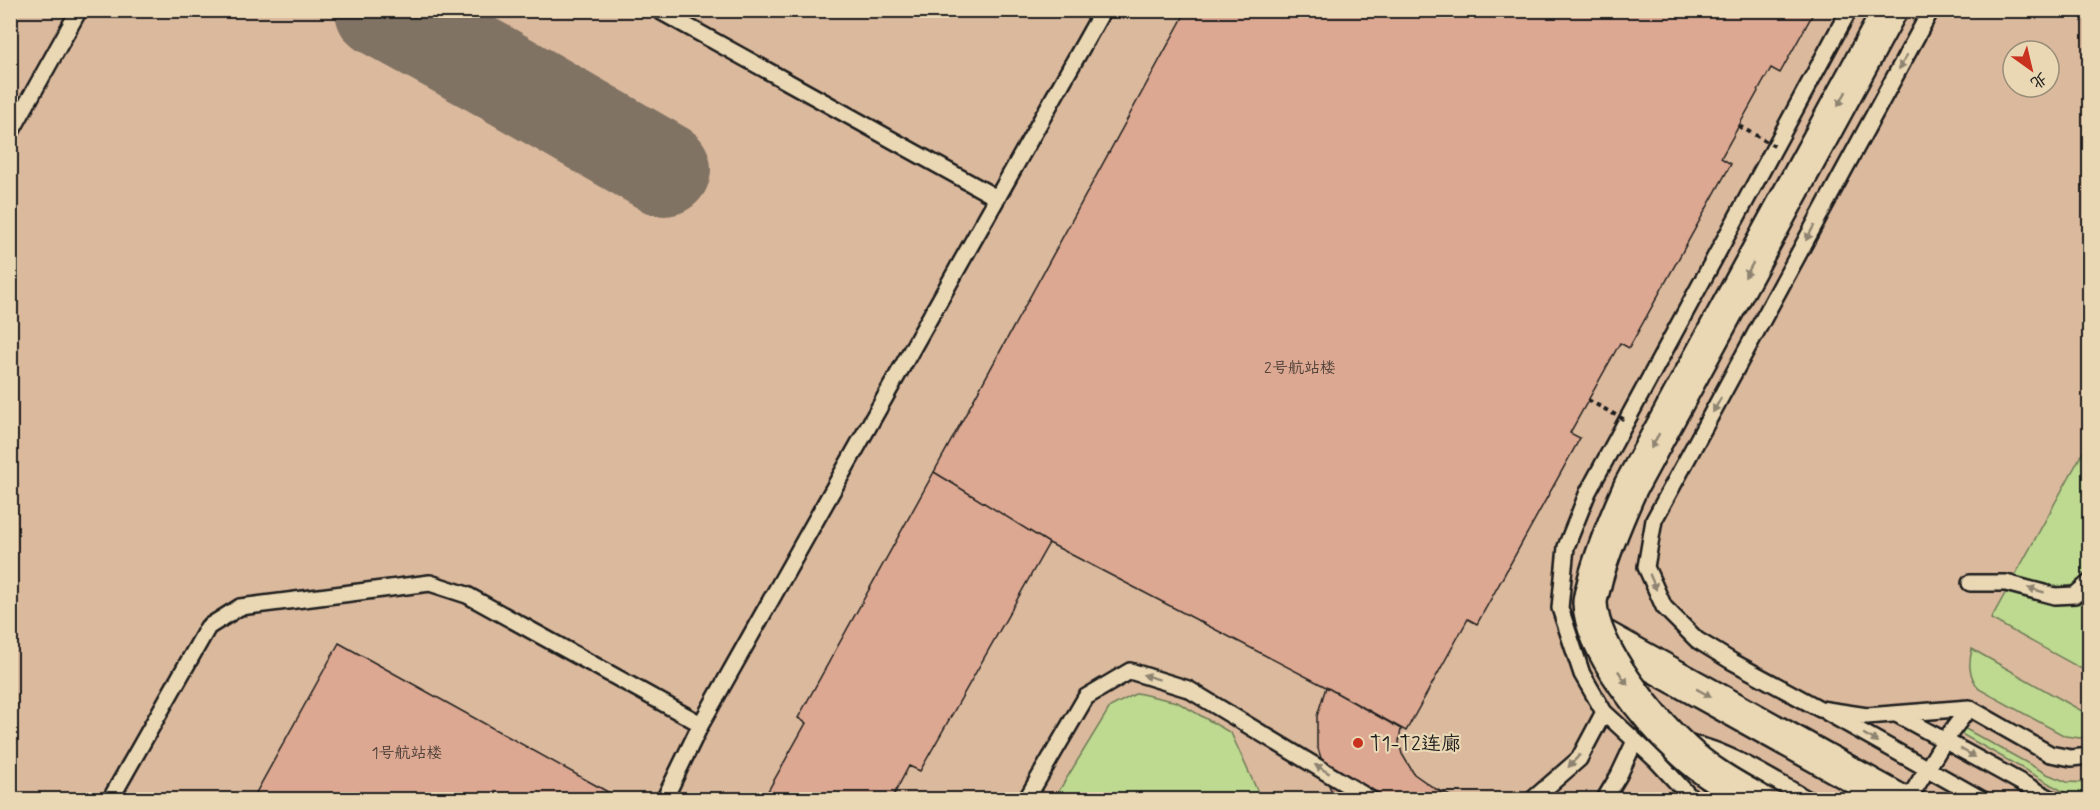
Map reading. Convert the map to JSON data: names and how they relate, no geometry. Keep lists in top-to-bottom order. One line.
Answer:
{"places":["T1-T2连廊"],"house_numbers":["2号航站楼","1号航站楼"],"north":"bottom right"}
